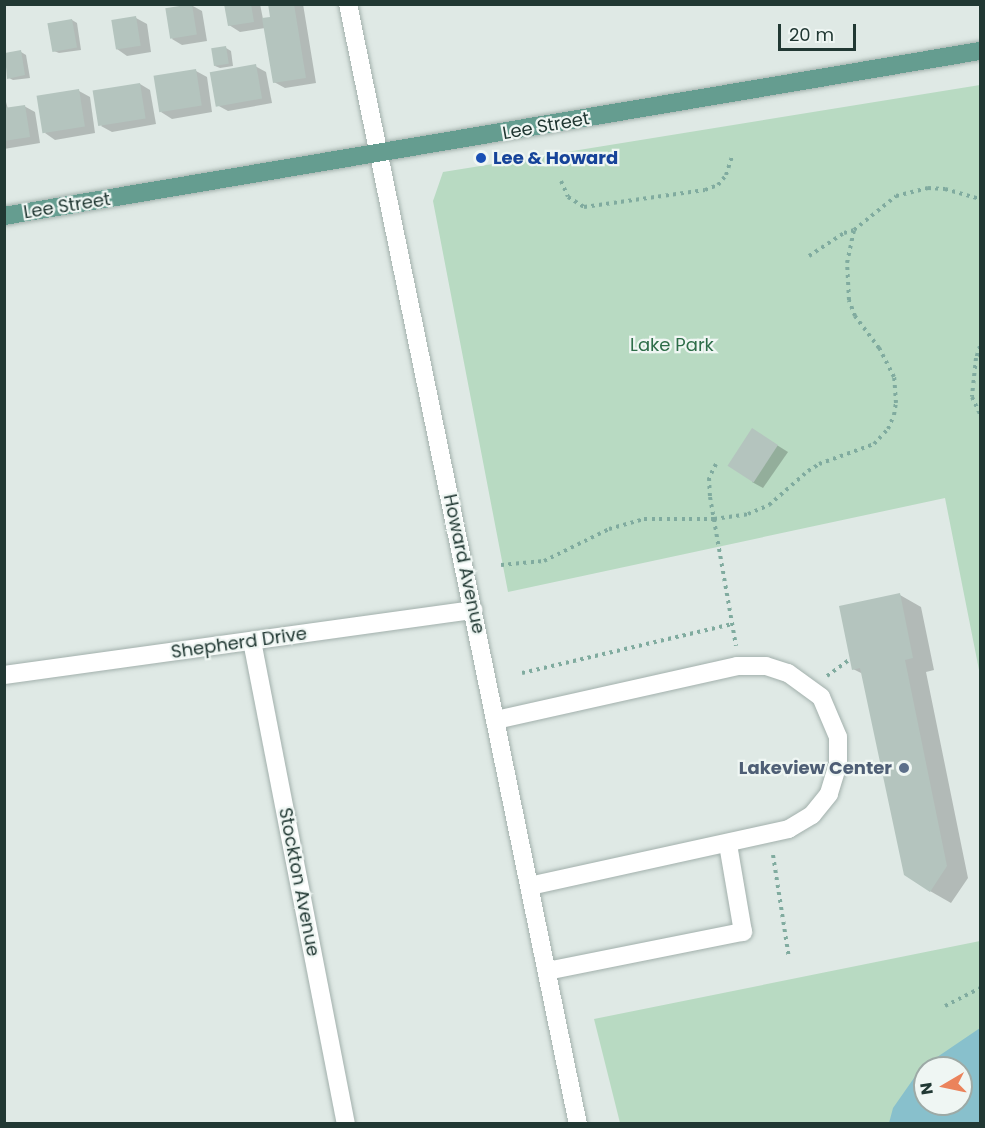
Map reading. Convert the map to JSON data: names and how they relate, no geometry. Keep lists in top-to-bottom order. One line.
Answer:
{"streets":{"main road":["Lee Street"],"street":["Howard Avenue","Shepherd Drive","Stockton Avenue"]},"crossings":[["Lee Street","Howard Avenue"],["Howard Avenue","Shepherd Drive"],["Shepherd Drive","Stockton Avenue"]],"parks":["Lake Park"],"places":["Lee & Howard","Lakeview Center"],"scale_bar":"20 m","north":"left"}
